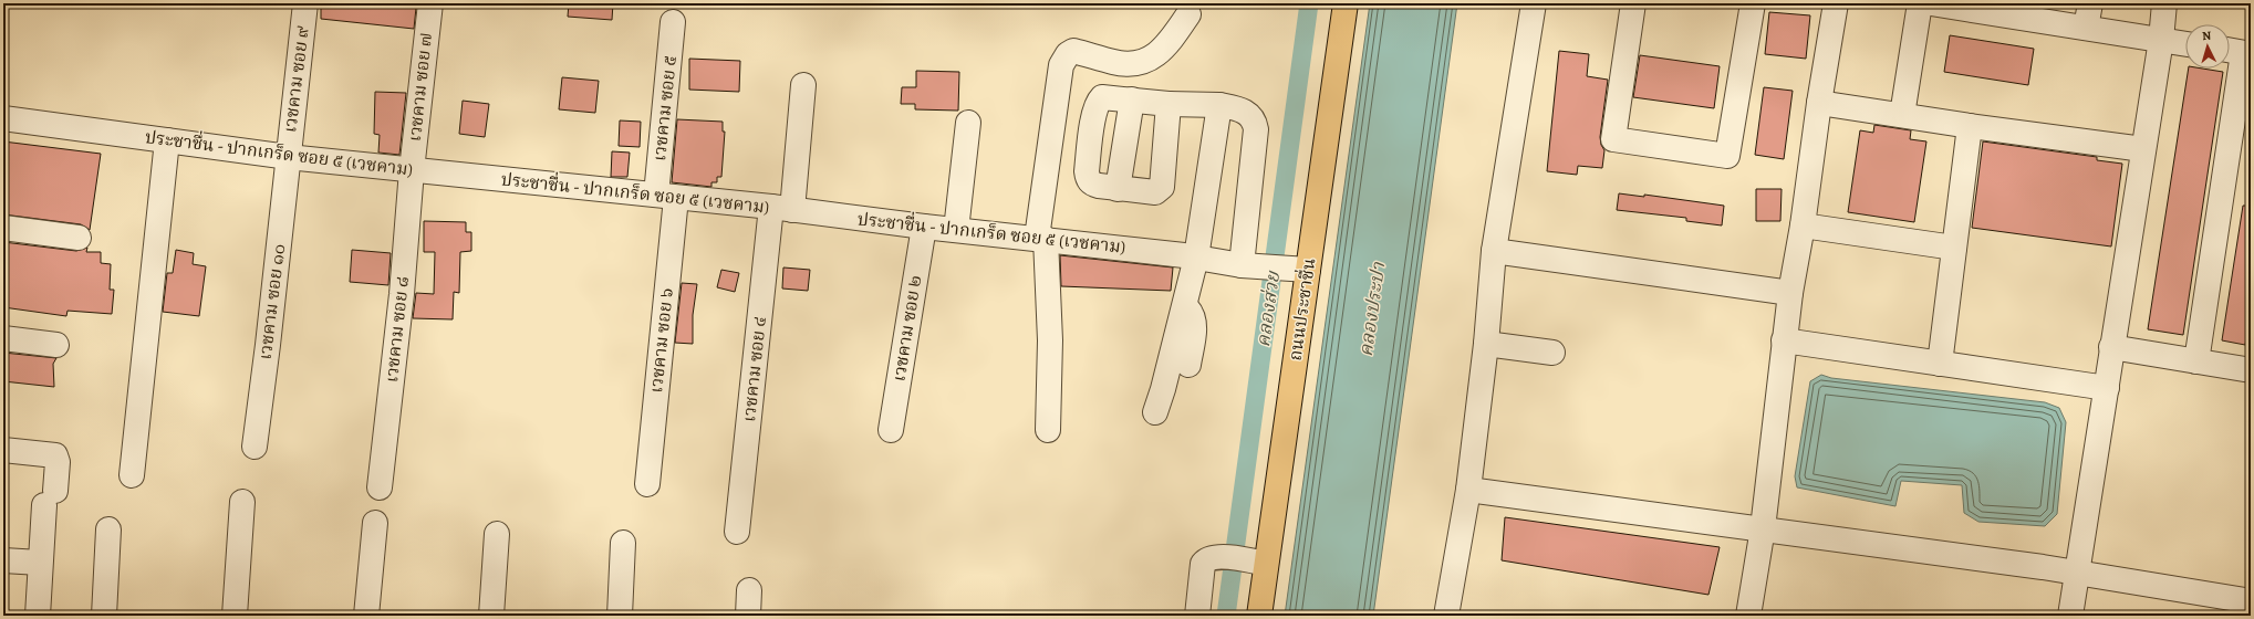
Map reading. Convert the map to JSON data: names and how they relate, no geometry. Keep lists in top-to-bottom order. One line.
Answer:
{"streets":{"main road":["ถนนประชาชื่น"],"street":["เวชคาม ซอย ๙","เวชคาม ซอย ๗","เวชคาม ซอย ๕","ประชาชื่น - ปากเกร็ด ซอย ๕ (เวชคาม)","เวชคาม ซอย ๑๐","เวชคาม ซอย ๒","เวชคาม ซอย ๘","เวชคาม ซอย ๖","เวชคาม ซอย ๔"]},"crossings":[["เวชคาม ซอย ๙","ประชาชื่น - ปากเกร็ด ซอย ๕ (เวชคาม)"],["เวชคาม ซอย ๙","เวชคาม ซอย ๑๐"],["เวชคาม ซอย ๗","ประชาชื่น - ปากเกร็ด ซอย ๕ (เวชคาม)"],["เวชคาม ซอย ๗","เวชคาม ซอย ๘"],["เวชคาม ซอย ๕","ประชาชื่น - ปากเกร็ด ซอย ๕ (เวชคาม)"],["เวชคาม ซอย ๕","เวชคาม ซอย ๖"],["ประชาชื่น - ปากเกร็ด ซอย ๕ (เวชคาม)","เวชคาม ซอย ๑๐"],["ประชาชื่น - ปากเกร็ด ซอย ๕ (เวชคาม)","ถนนประชาชื่น"],["ประชาชื่น - ปากเกร็ด ซอย ๕ (เวชคาม)","เวชคาม ซอย ๒"],["ประชาชื่น - ปากเกร็ด ซอย ๕ (เวชคาม)","เวชคาม ซอย ๘"],["ประชาชื่น - ปากเกร็ด ซอย ๕ (เวชคาม)","เวชคาม ซอย ๖"],["ประชาชื่น - ปากเกร็ด ซอย ๕ (เวชคาม)","เวชคาม ซอย ๔"]],"water":["คลองส่วย","คลองประปา"],"north":"top"}
